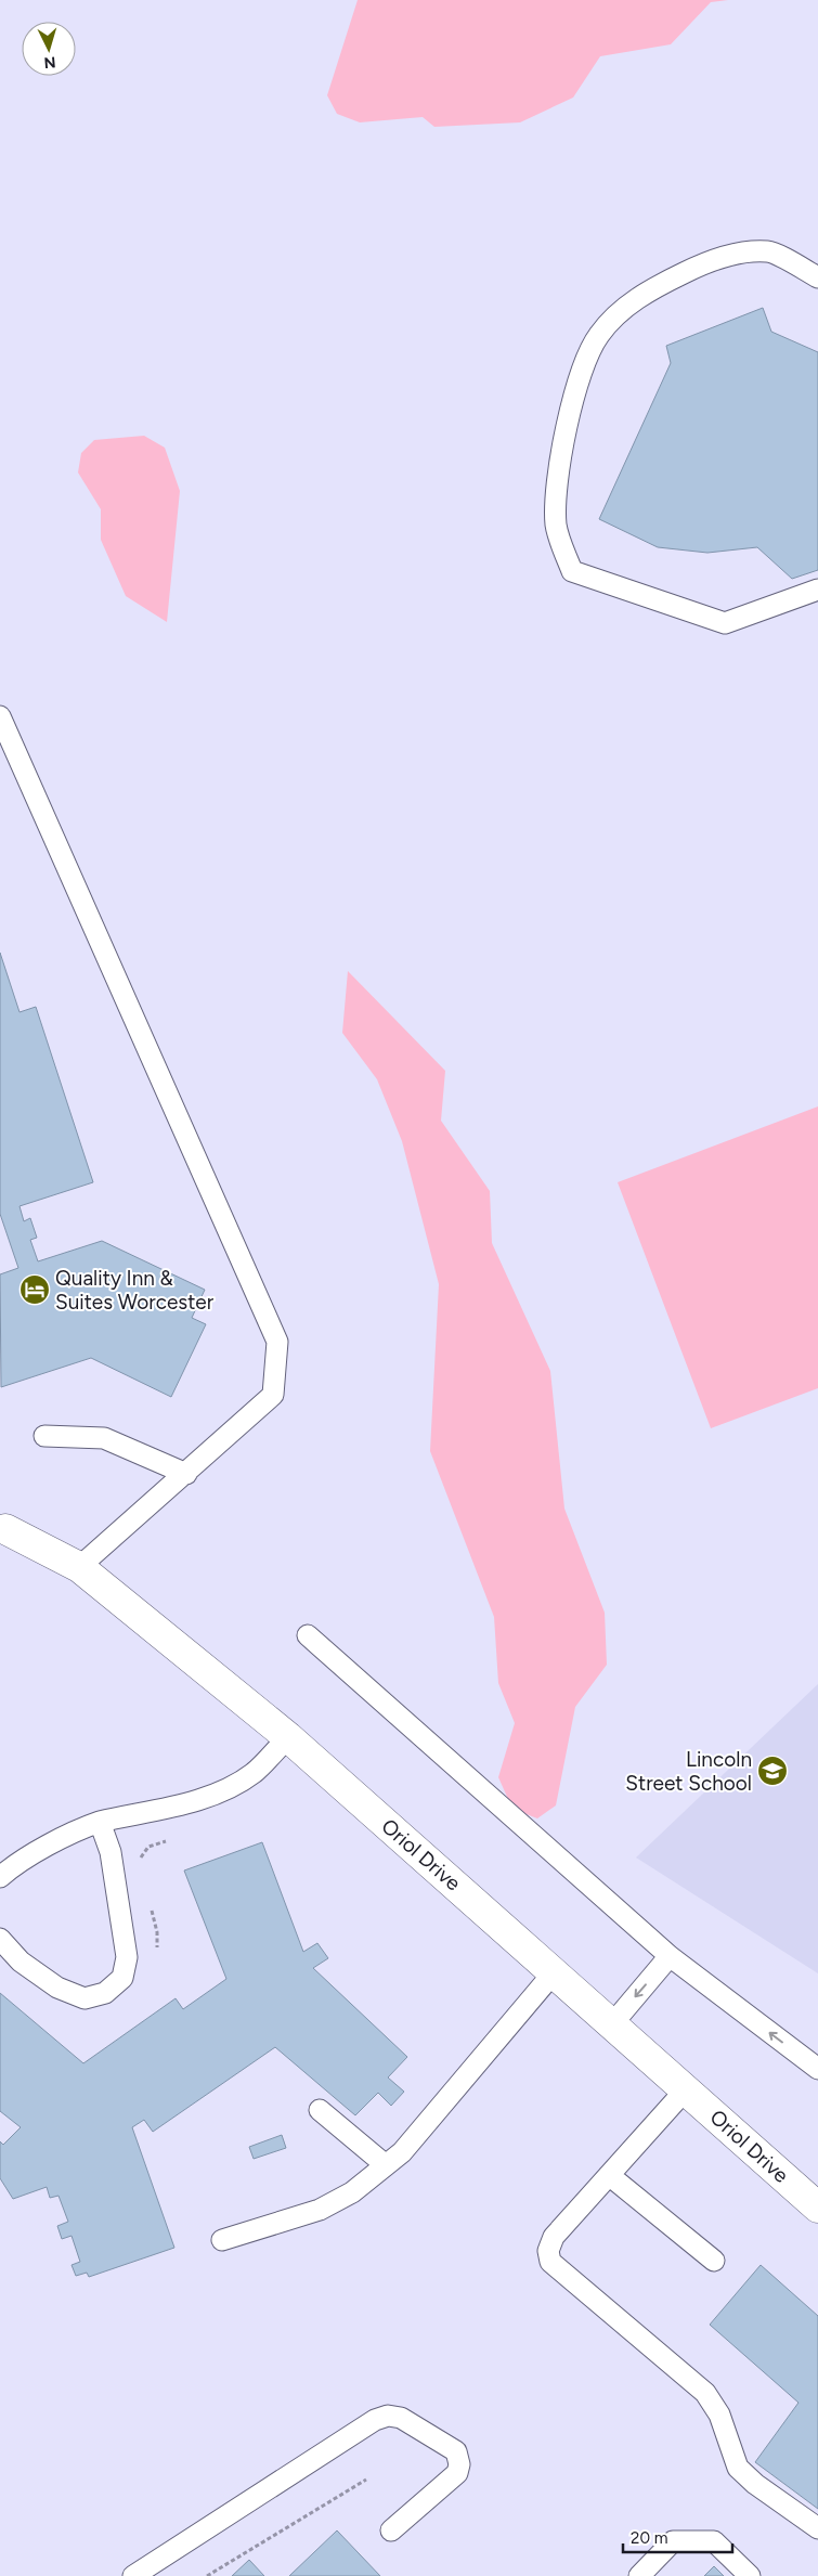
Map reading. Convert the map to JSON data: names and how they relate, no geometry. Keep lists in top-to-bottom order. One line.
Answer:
{"streets":{"street":["Oriol Drive"]},"places":{"hotel":["Quality Inn & Suites Worcester"],"school or university":["Lincoln Street School"]},"scale_bar":"20 m","north":"bottom"}
